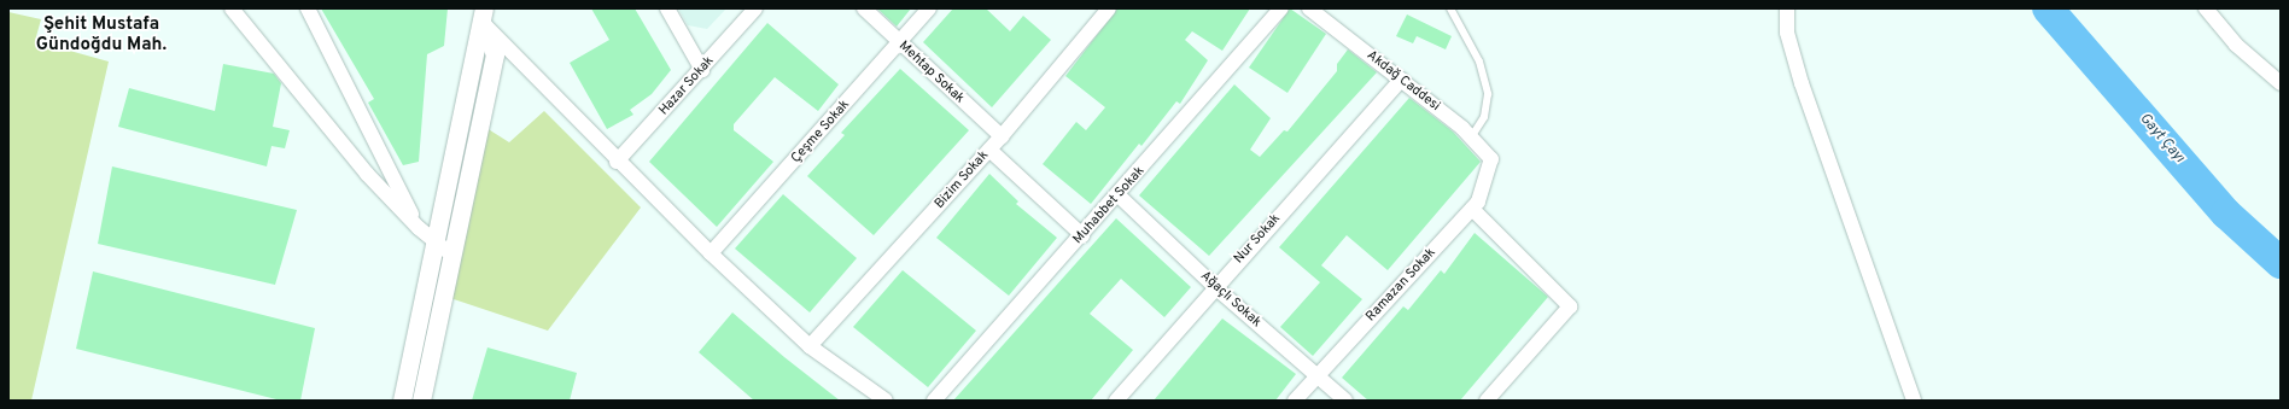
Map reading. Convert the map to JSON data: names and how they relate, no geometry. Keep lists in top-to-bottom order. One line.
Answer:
{"streets":{"street":["Mehtap Sokak","Akdağ Caddesi","Hazar Sokak","Çeşme Sokak","Bizim Sokak","Muhabbet Sokak","Nur Sokak","Ramazan Sokak","Ağaçlı Sokak"]},"crossings":[["Mehtap Sokak","Çeşme Sokak"],["Mehtap Sokak","Bizim Sokak"],["Akdağ Caddesi","Nur Sokak"],["Akdağ Caddesi","Ramazan Sokak"],["Muhabbet Sokak","Ağaçlı Sokak"],["Nur Sokak","Ağaçlı Sokak"],["Ramazan Sokak","Ağaçlı Sokak"]],"districts":["Şehit Mustafa Gündoğdu Mah."],"water":["Gayt Çayı"]}
